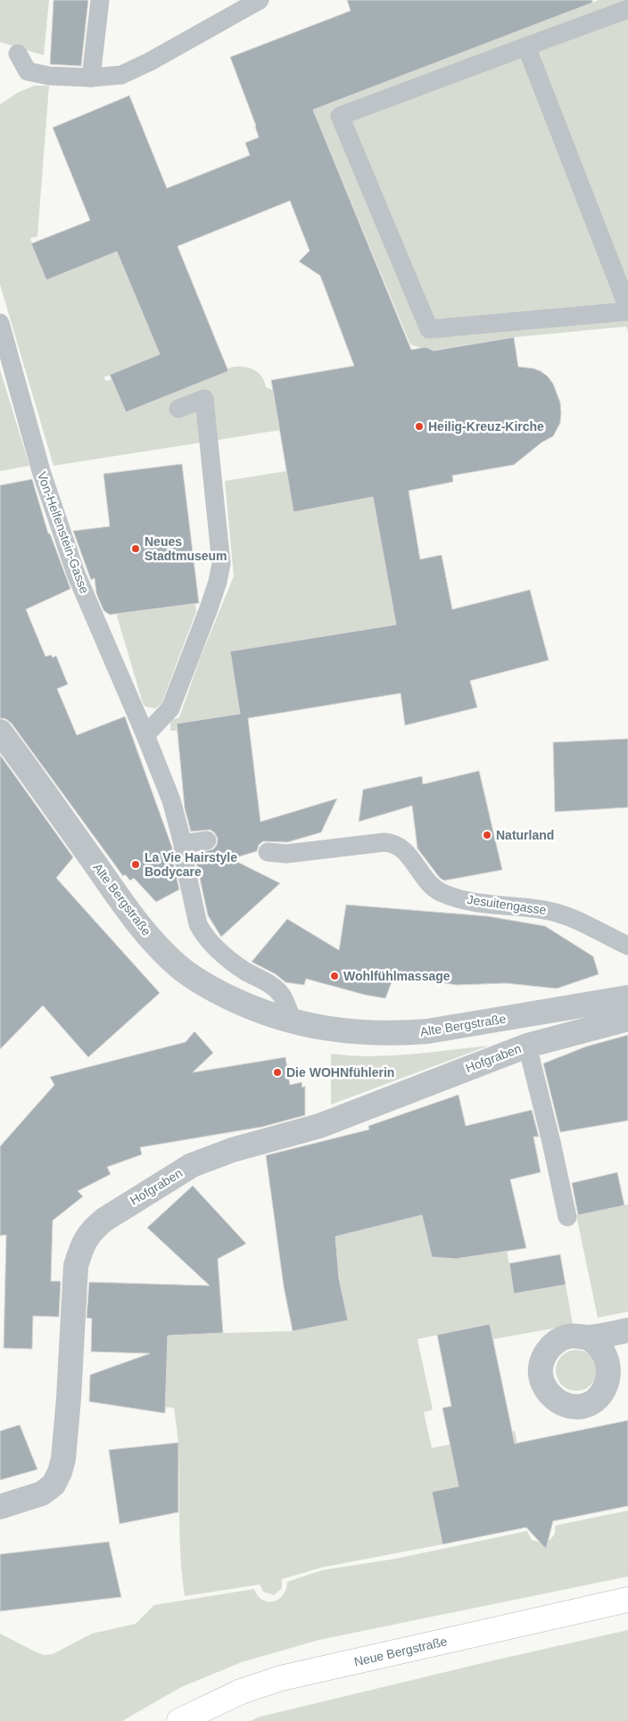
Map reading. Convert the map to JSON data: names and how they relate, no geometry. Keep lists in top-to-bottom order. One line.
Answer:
{"streets":{"main road":["Neue Bergstraße"],"street":["Alte Bergstraße","Hofgraben"],"lane":["Von-Helfenstein-Gasse","Jesuitengasse"]},"crossings":[["Von-Helfenstein-Gasse","Alte Bergstraße"]],"places":["Heilig-Kreuz-Kirche","Neues Stadtmuseum","Naturland","La Vie Hairstyle Bodycare","Wohlfühlmassage","Die WOHNfühlerin"]}
